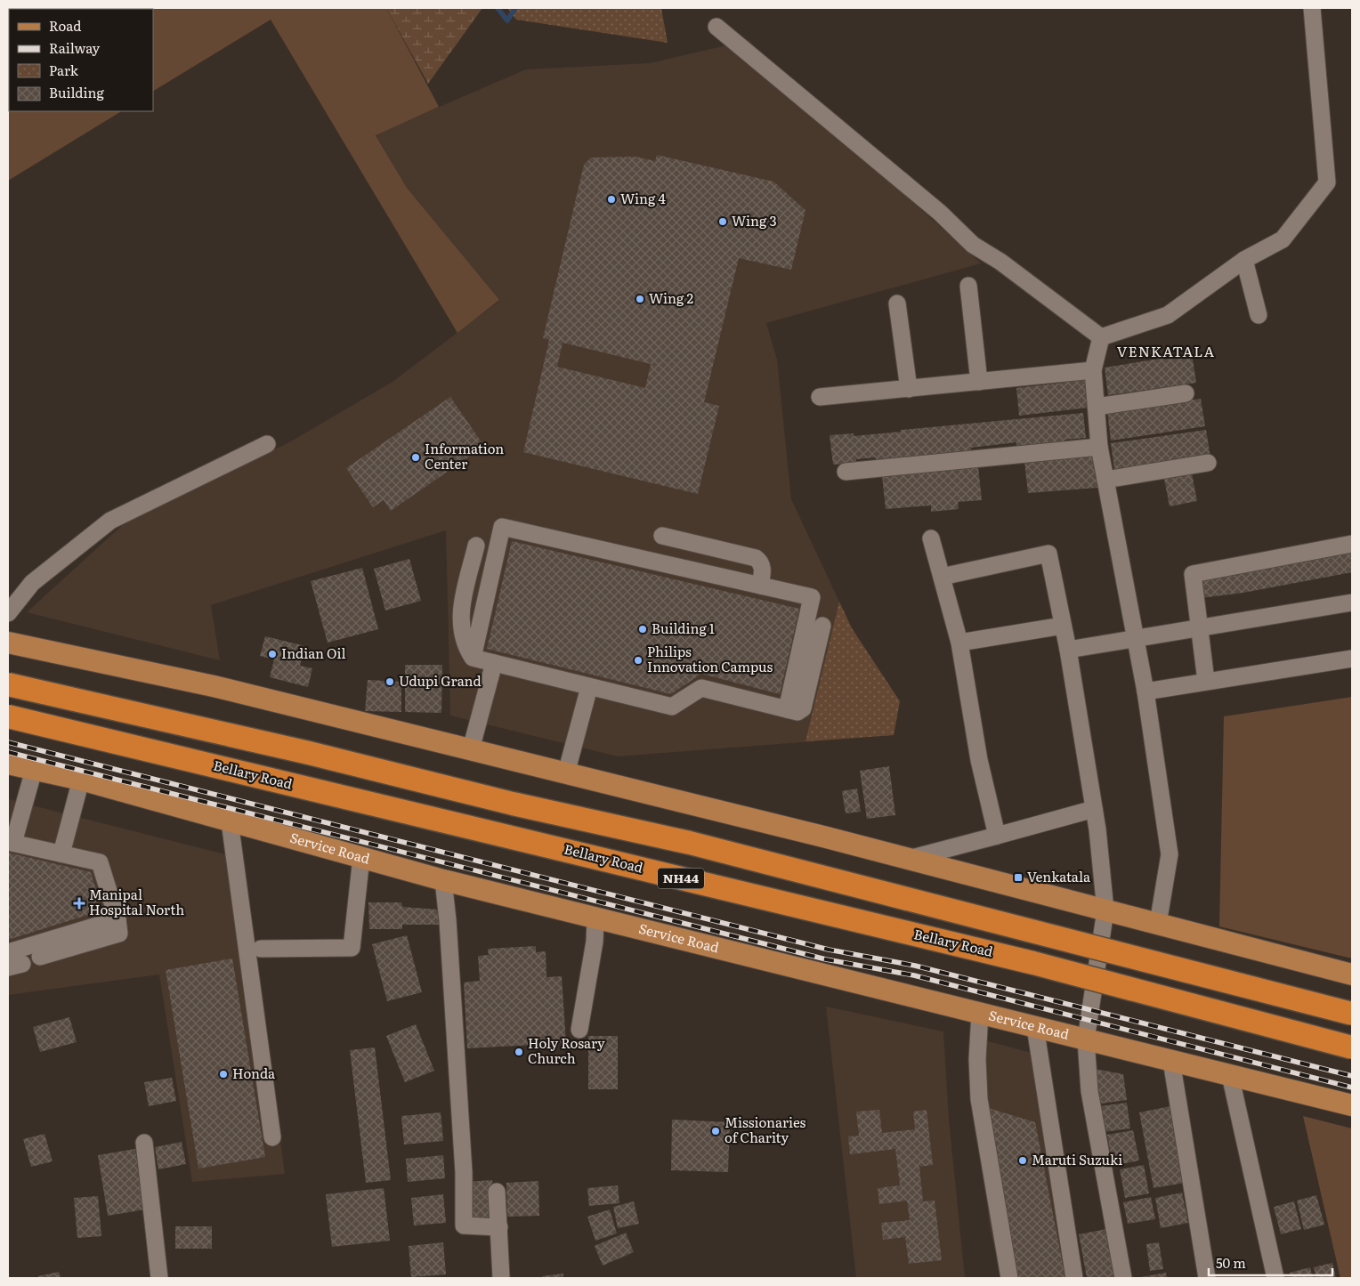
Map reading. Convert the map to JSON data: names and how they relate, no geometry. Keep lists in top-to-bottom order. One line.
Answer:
{"streets":{"highway":["Bellary Road","NH44"],"main road":["Service Road"]},"districts":["VENKATALA"],"places":{"other":["Wing 4","Wing 3","Wing 2","Information Center","Building 1","Indian Oil","Philips Innovation Campus","Udupi Grand","Holy Rosary Church","Honda","Missionaries of Charity","Maruti Suzuki"],"transit":["Venkatala"],"health":["Manipal Hospital North"]},"legend":["Road","Railway","Park","Building"],"scale_bar":"50 m"}
